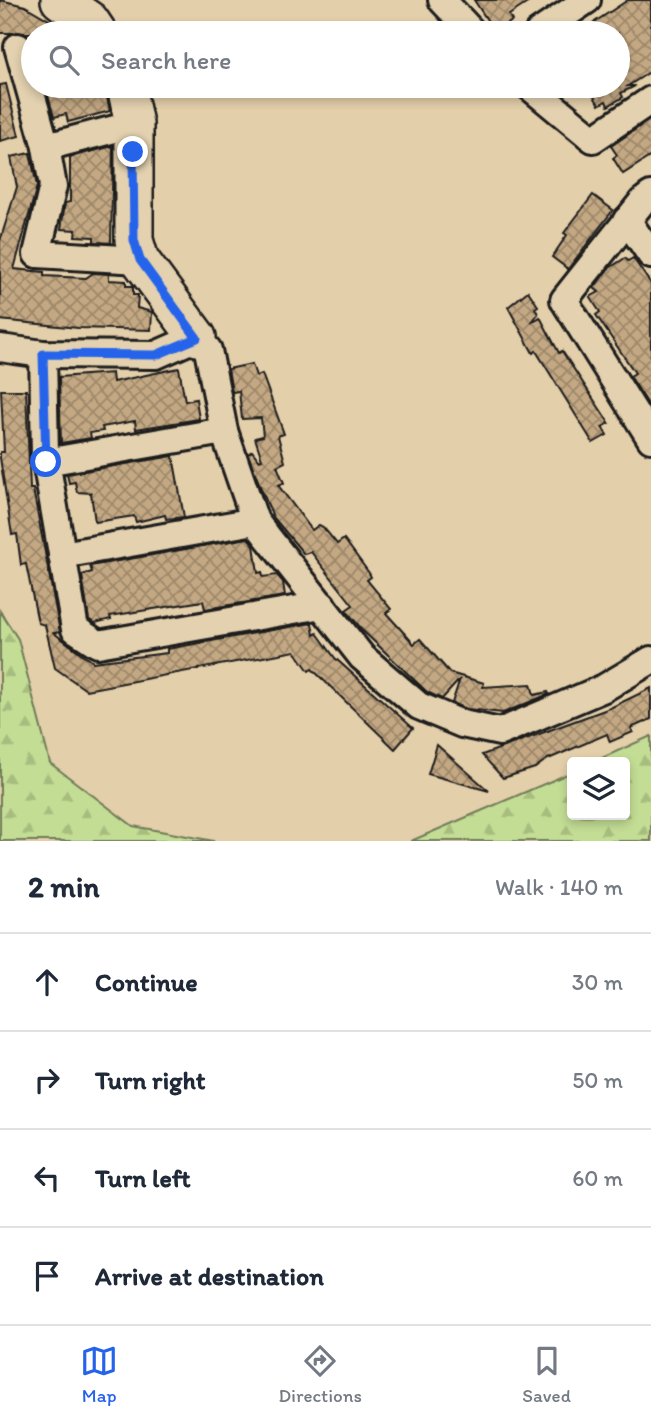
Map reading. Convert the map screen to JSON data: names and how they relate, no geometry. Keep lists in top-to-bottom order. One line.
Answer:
{"page":{"search":"Search here","heading":["2 min","Walk · 140 m"],"list":[["Continue","30 m"],["Turn right","50 m"],["Turn left","60 m"],"Arrive at destination"],"nav":["Map","Directions","Saved"]}}
